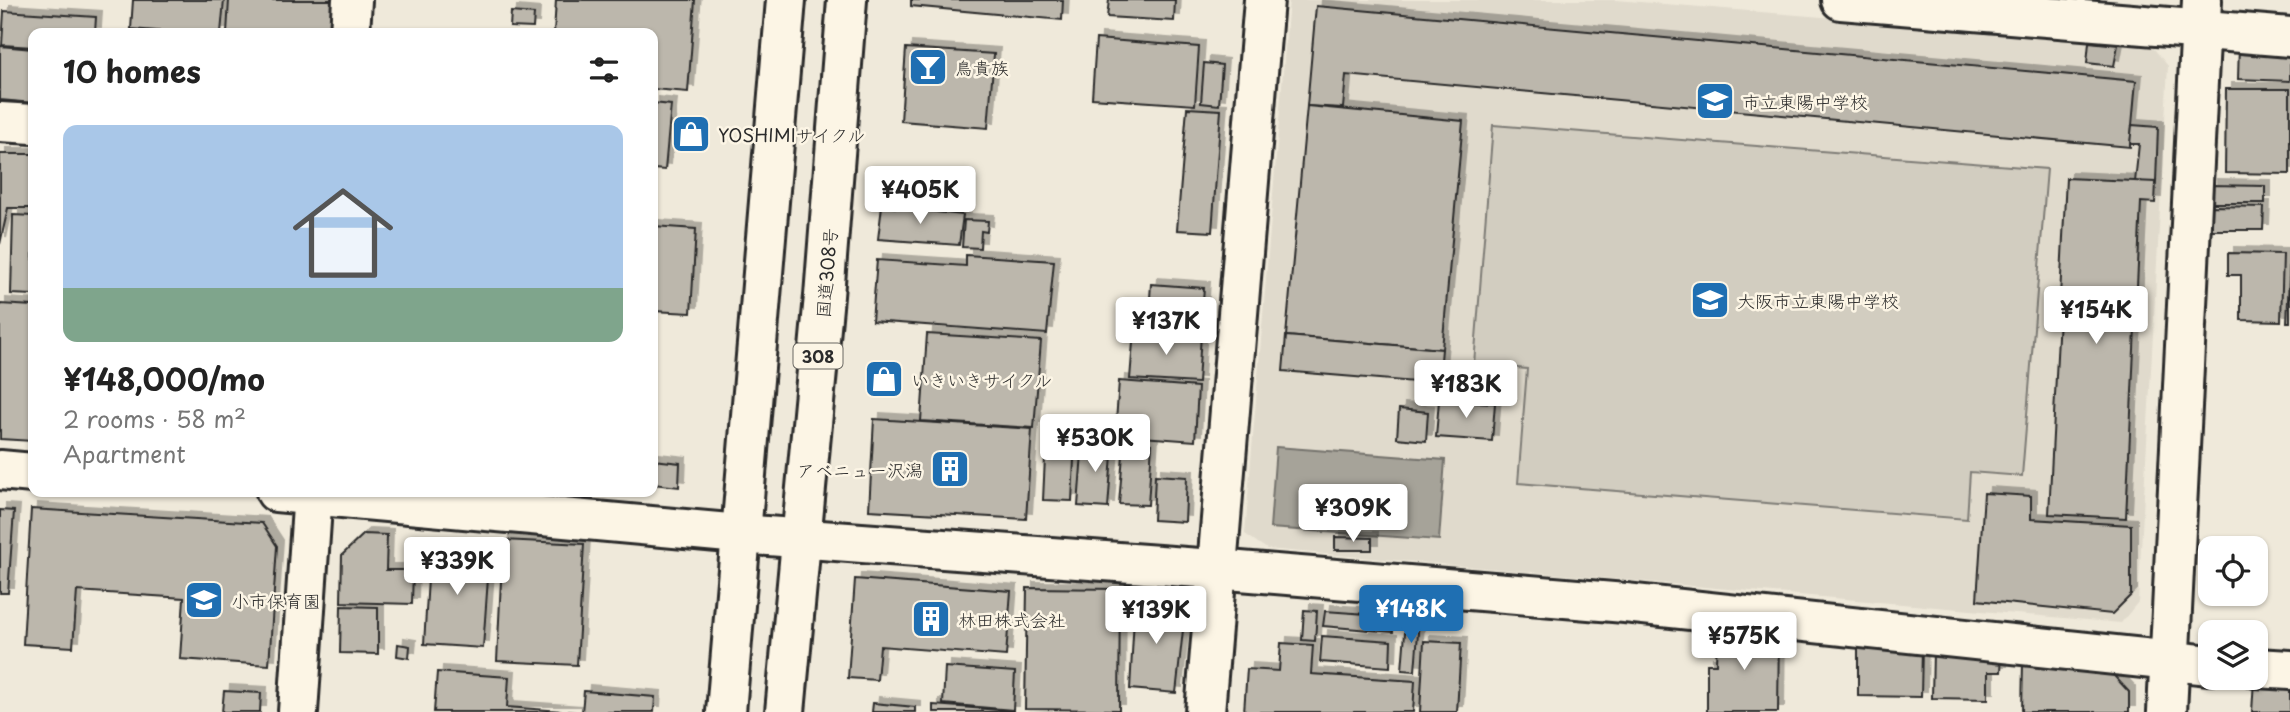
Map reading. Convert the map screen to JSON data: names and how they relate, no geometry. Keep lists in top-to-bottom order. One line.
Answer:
{"streets":{"main road":["国道308号","308"]},"places":{"bar":["鳥貴族"],"school or university":["市立東陽中学校","大阪市立東陽中学校","小市保育園"],"shop":["YOSHIMIサイクル","いきいきサイクル"],"building":["アベニュー沢潟","林田株式会社"]},"page":{"heading":"10 homes","list":[{"name":"¥148,000/mo","note":"2 rooms · 58 m² · Apartment"}],"price":["¥405K","¥154K","¥137K","¥183K","¥530K","¥309K","¥339K","¥148K","¥139K","¥575K"]}}
